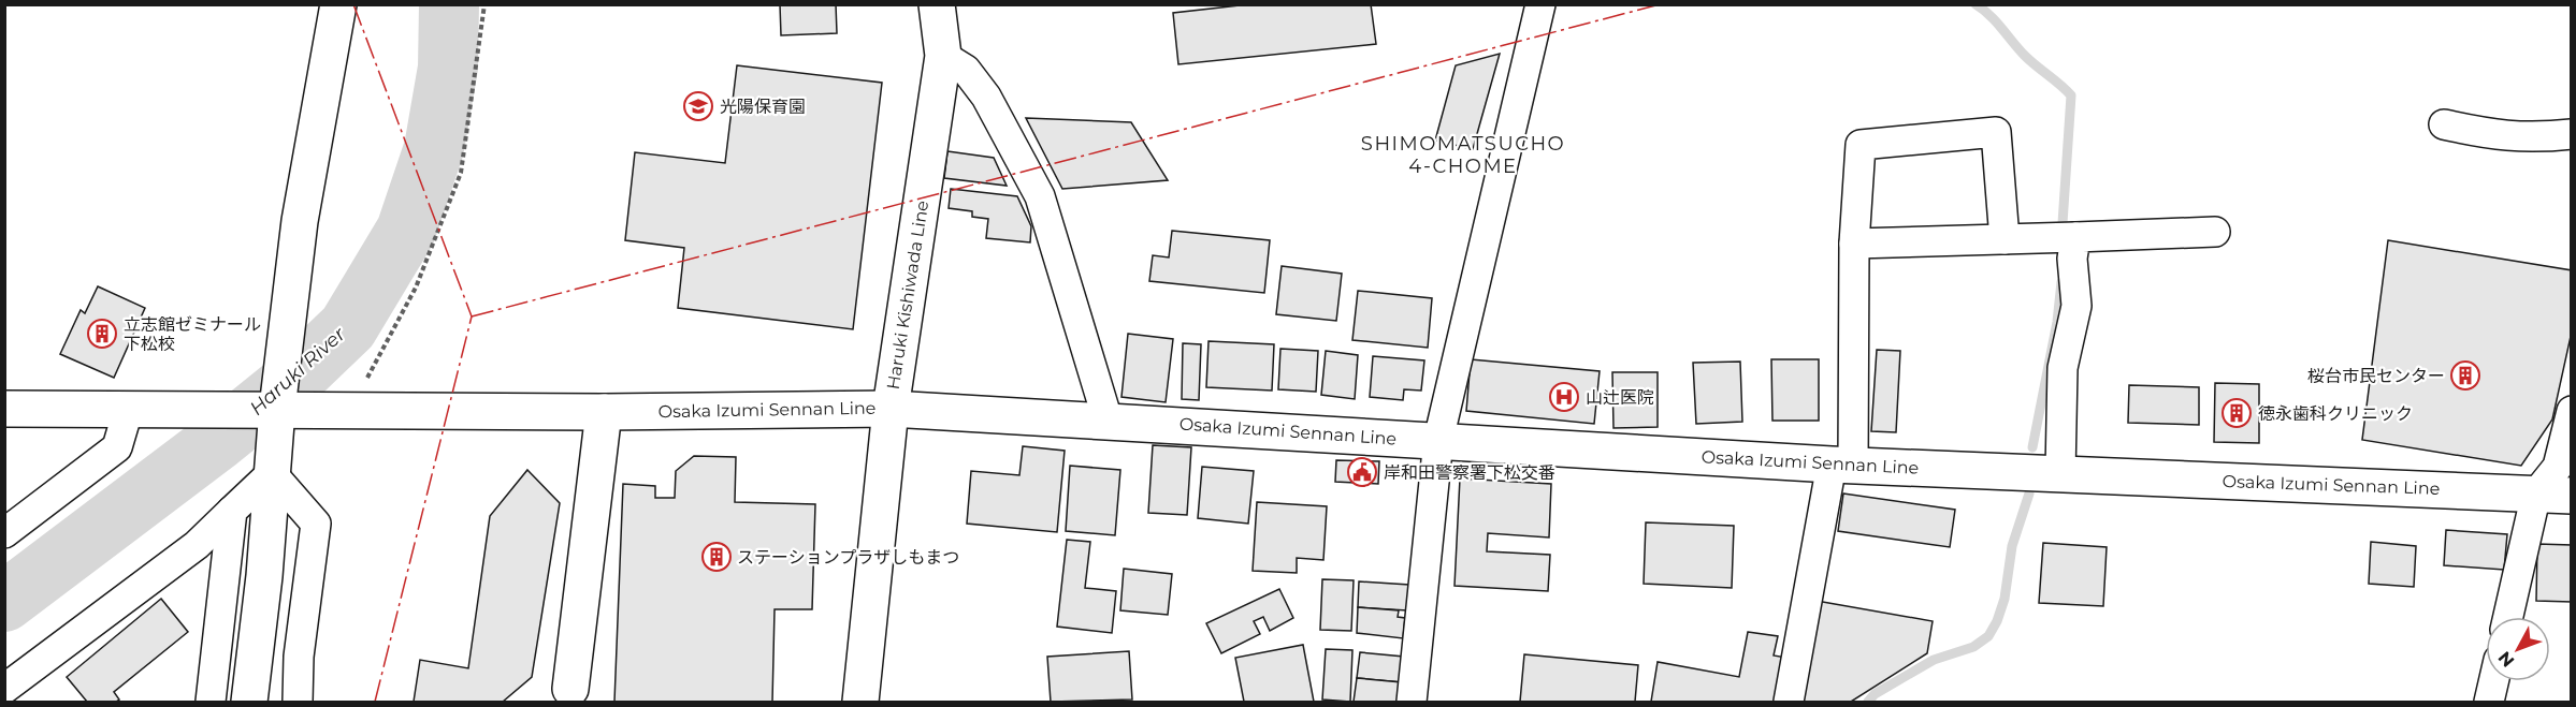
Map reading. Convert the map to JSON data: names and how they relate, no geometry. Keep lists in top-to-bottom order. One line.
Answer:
{"streets":{"main road":["Haruki Kishiwada Line","Osaka Izumi Sennan Line"]},"crossings":[["Haruki Kishiwada Line","Osaka Izumi Sennan Line"]],"districts":["SHIMOMATSUCHO 4-CHOME"],"water":["Haruki River"],"places":{"school or university":["光陽保育園"],"building":["立志館ゼミナール 下松校","桜台市民センター","徳永歯科クリニック","ステーションプラザしもまつ"],"hospital":["山辻医院"],"public building":["岸和田警察署下松交番"]},"north":"bottom left"}
